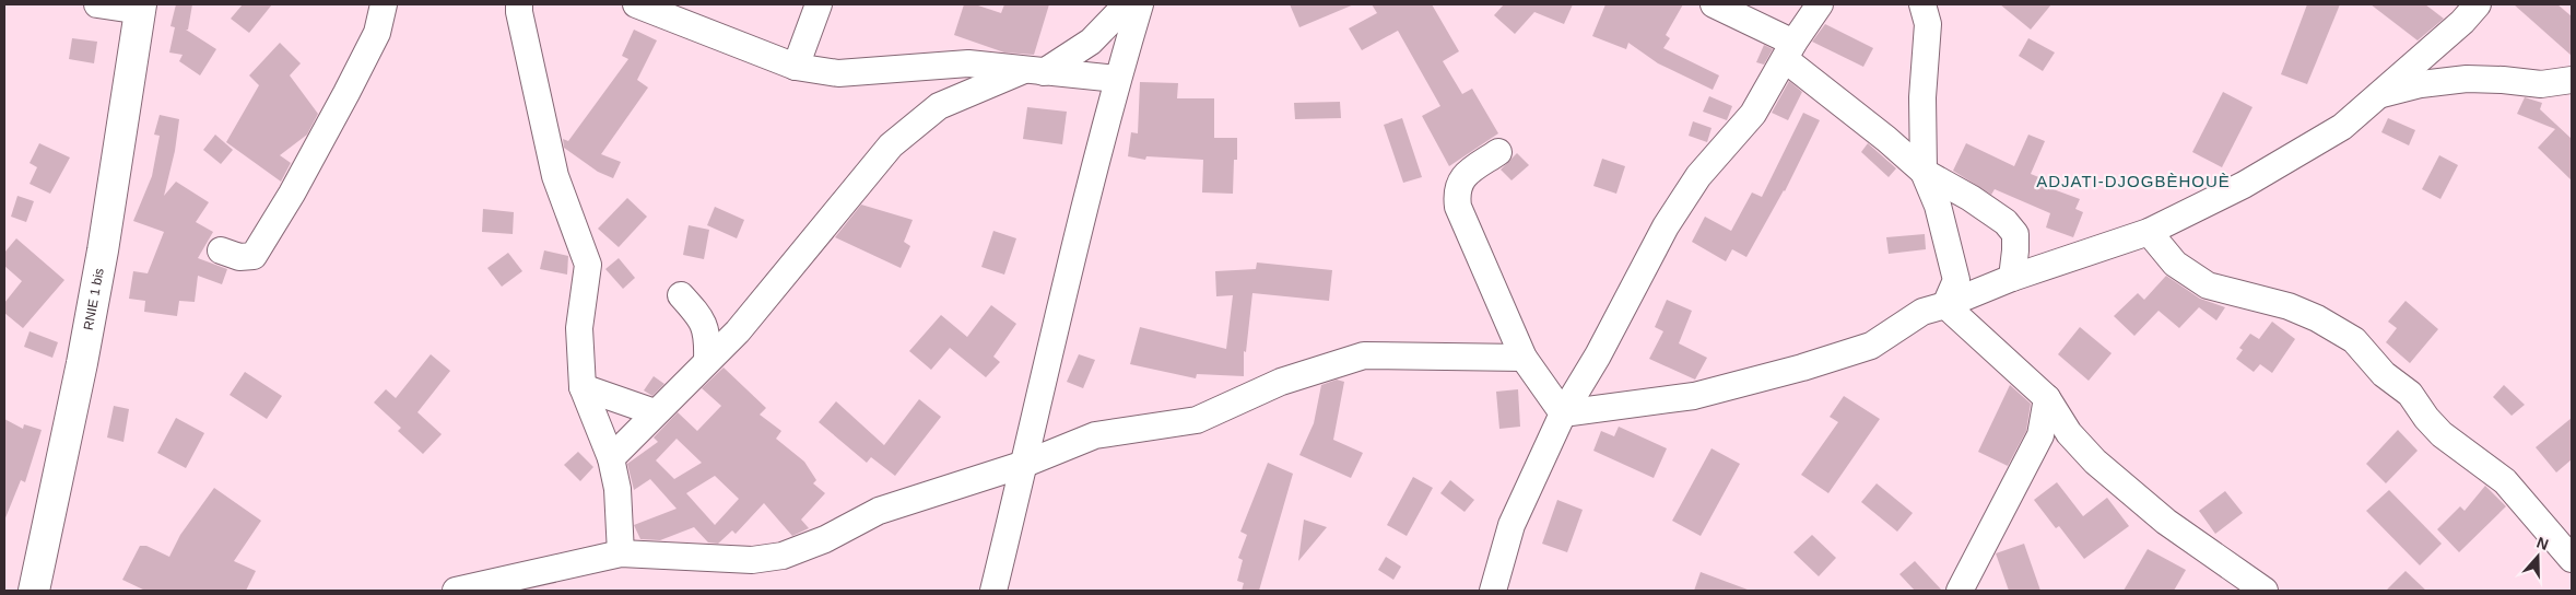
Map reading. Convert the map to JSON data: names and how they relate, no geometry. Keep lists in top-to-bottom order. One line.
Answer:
{"streets":{"main road":["RNIE 1 bis"]},"districts":["ADJATI-DJOGBÈHOUÈ"],"north":"top"}
